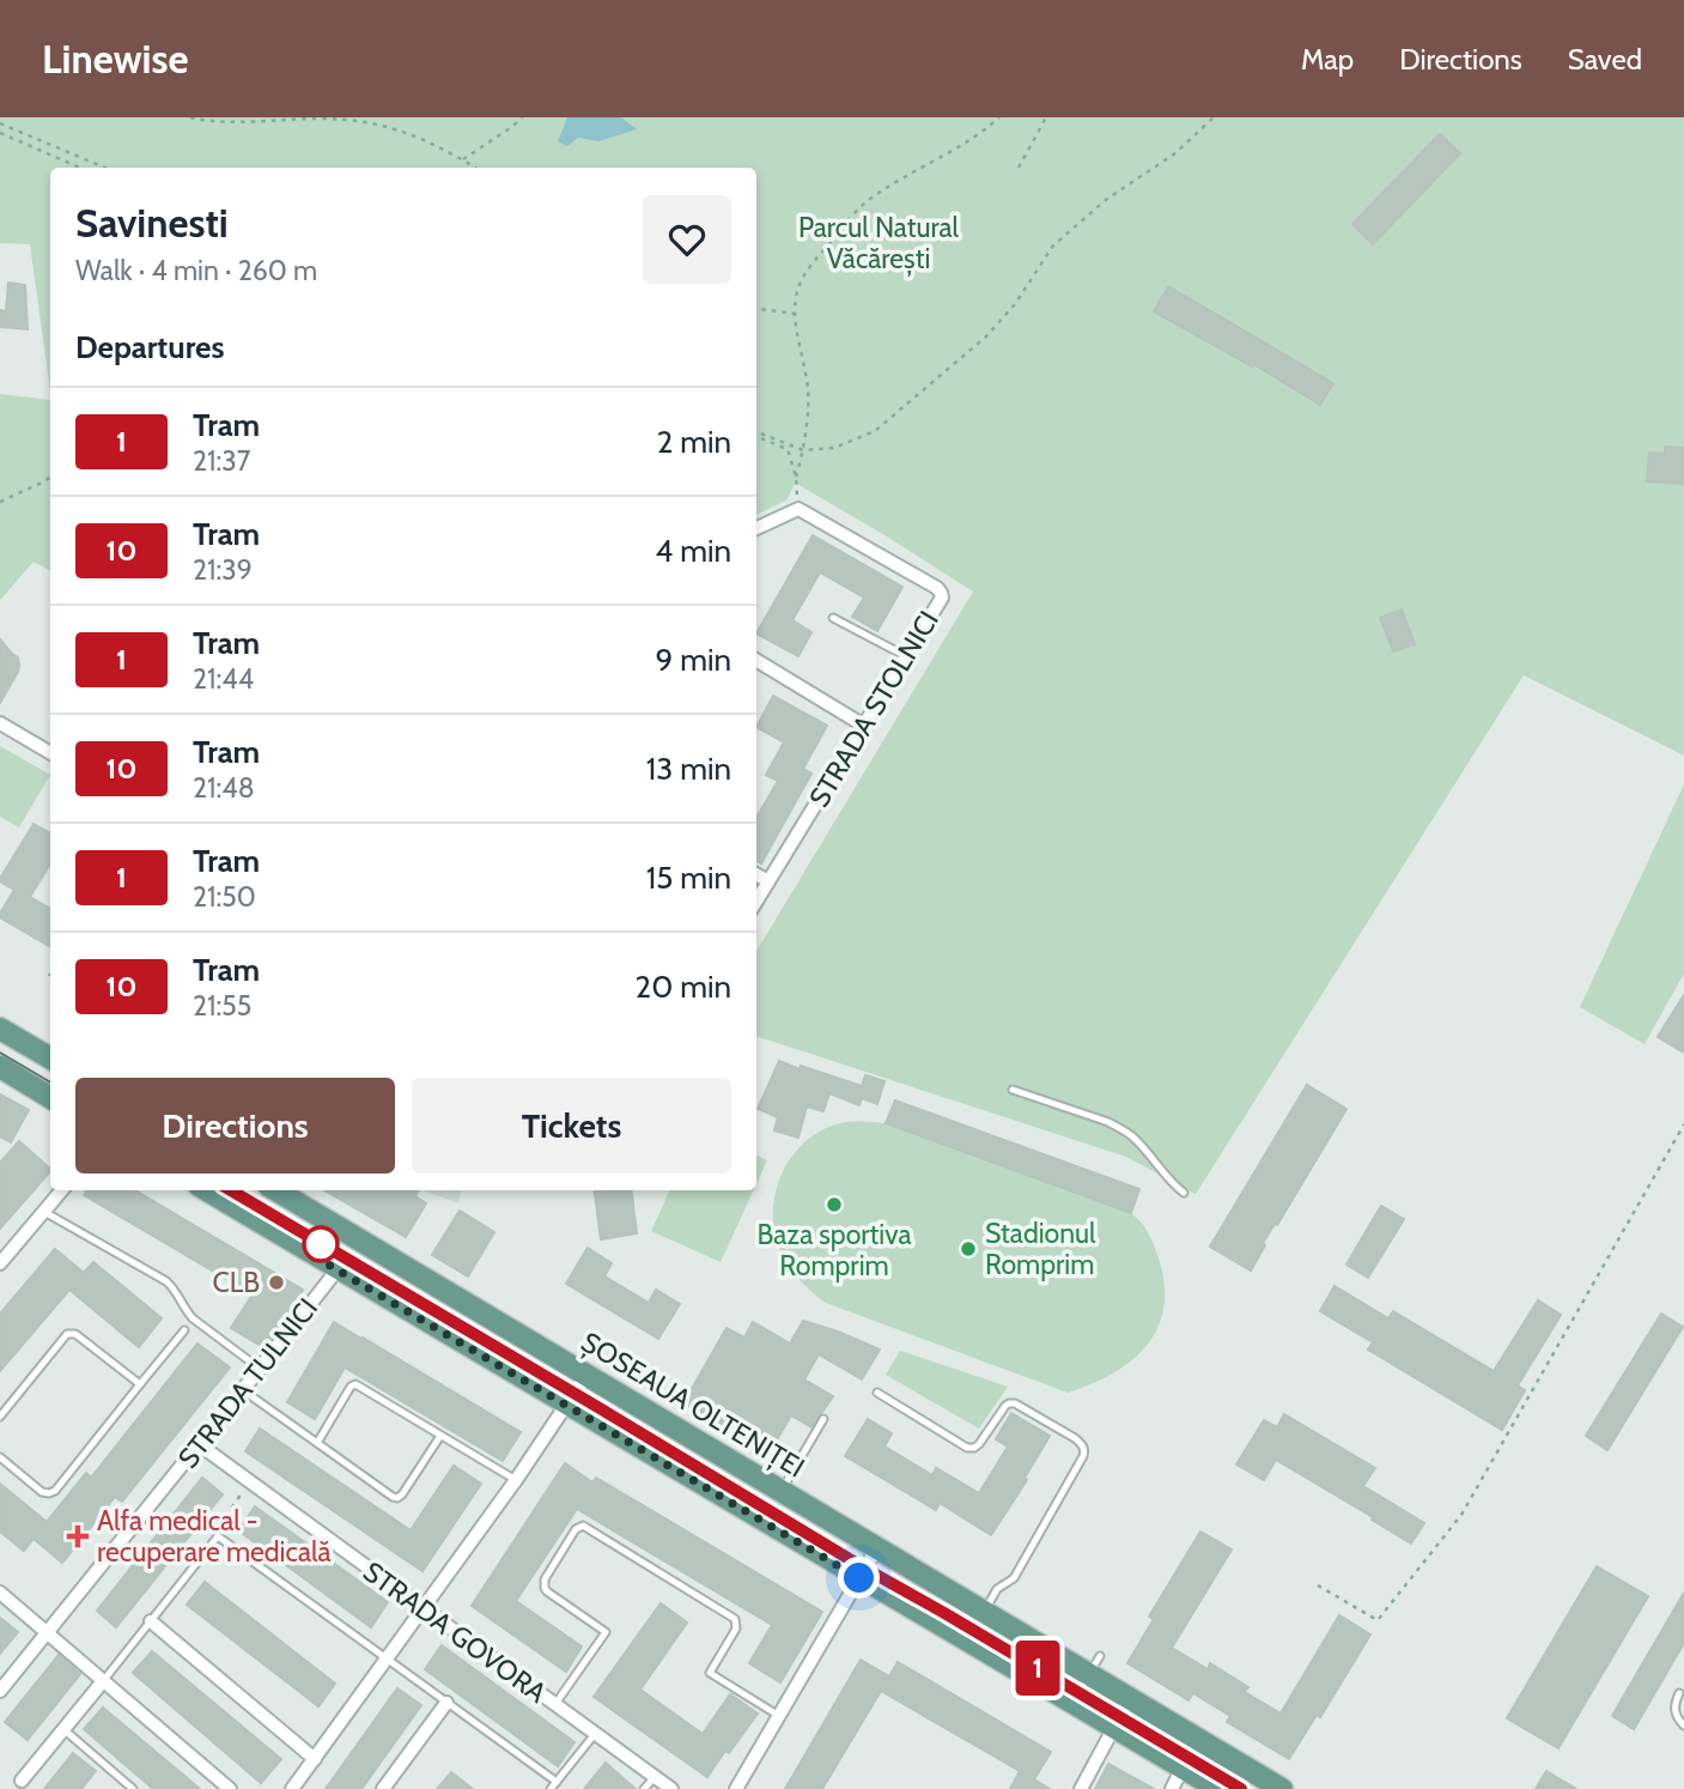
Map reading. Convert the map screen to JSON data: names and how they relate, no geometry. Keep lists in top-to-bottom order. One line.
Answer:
{"streets":{"main road":["ȘOSEAUA OLTENIȚEI"],"street":["STRADA STOLNICI","STRADA TULNICI","STRADA GOVORA"]},"crossings":[["STRADA TULNICI","STRADA GOVORA"]],"parks":["Parcul Natural Văcărești"],"places":{"other":["Baza sportiva Romprim","Stadionul Romprim","CLB"],"health":["Alfa medical - recuperare medicală"]},"lines":["tram line 1"],"page":{"header":"Linewise","nav":["Map","Directions","Saved"],"on_map":"1","heading":[["Savinesti","Walk · 4 min · 260 m"],"Departures"],"list":[{"mark":"1","name":"Tram","note":"21:37","value":"2 min"},{"mark":"10","name":"Tram","note":"21:39","value":"4 min"},{"mark":"1","name":"Tram","note":"21:44","value":"9 min"},{"mark":"10","name":"Tram","note":"21:48","value":"13 min"},{"mark":"1","name":"Tram","note":"21:50","value":"15 min"},{"mark":"10","name":"Tram","note":"21:55","value":"20 min"}],"buttons":["Directions","Tickets"]}}
